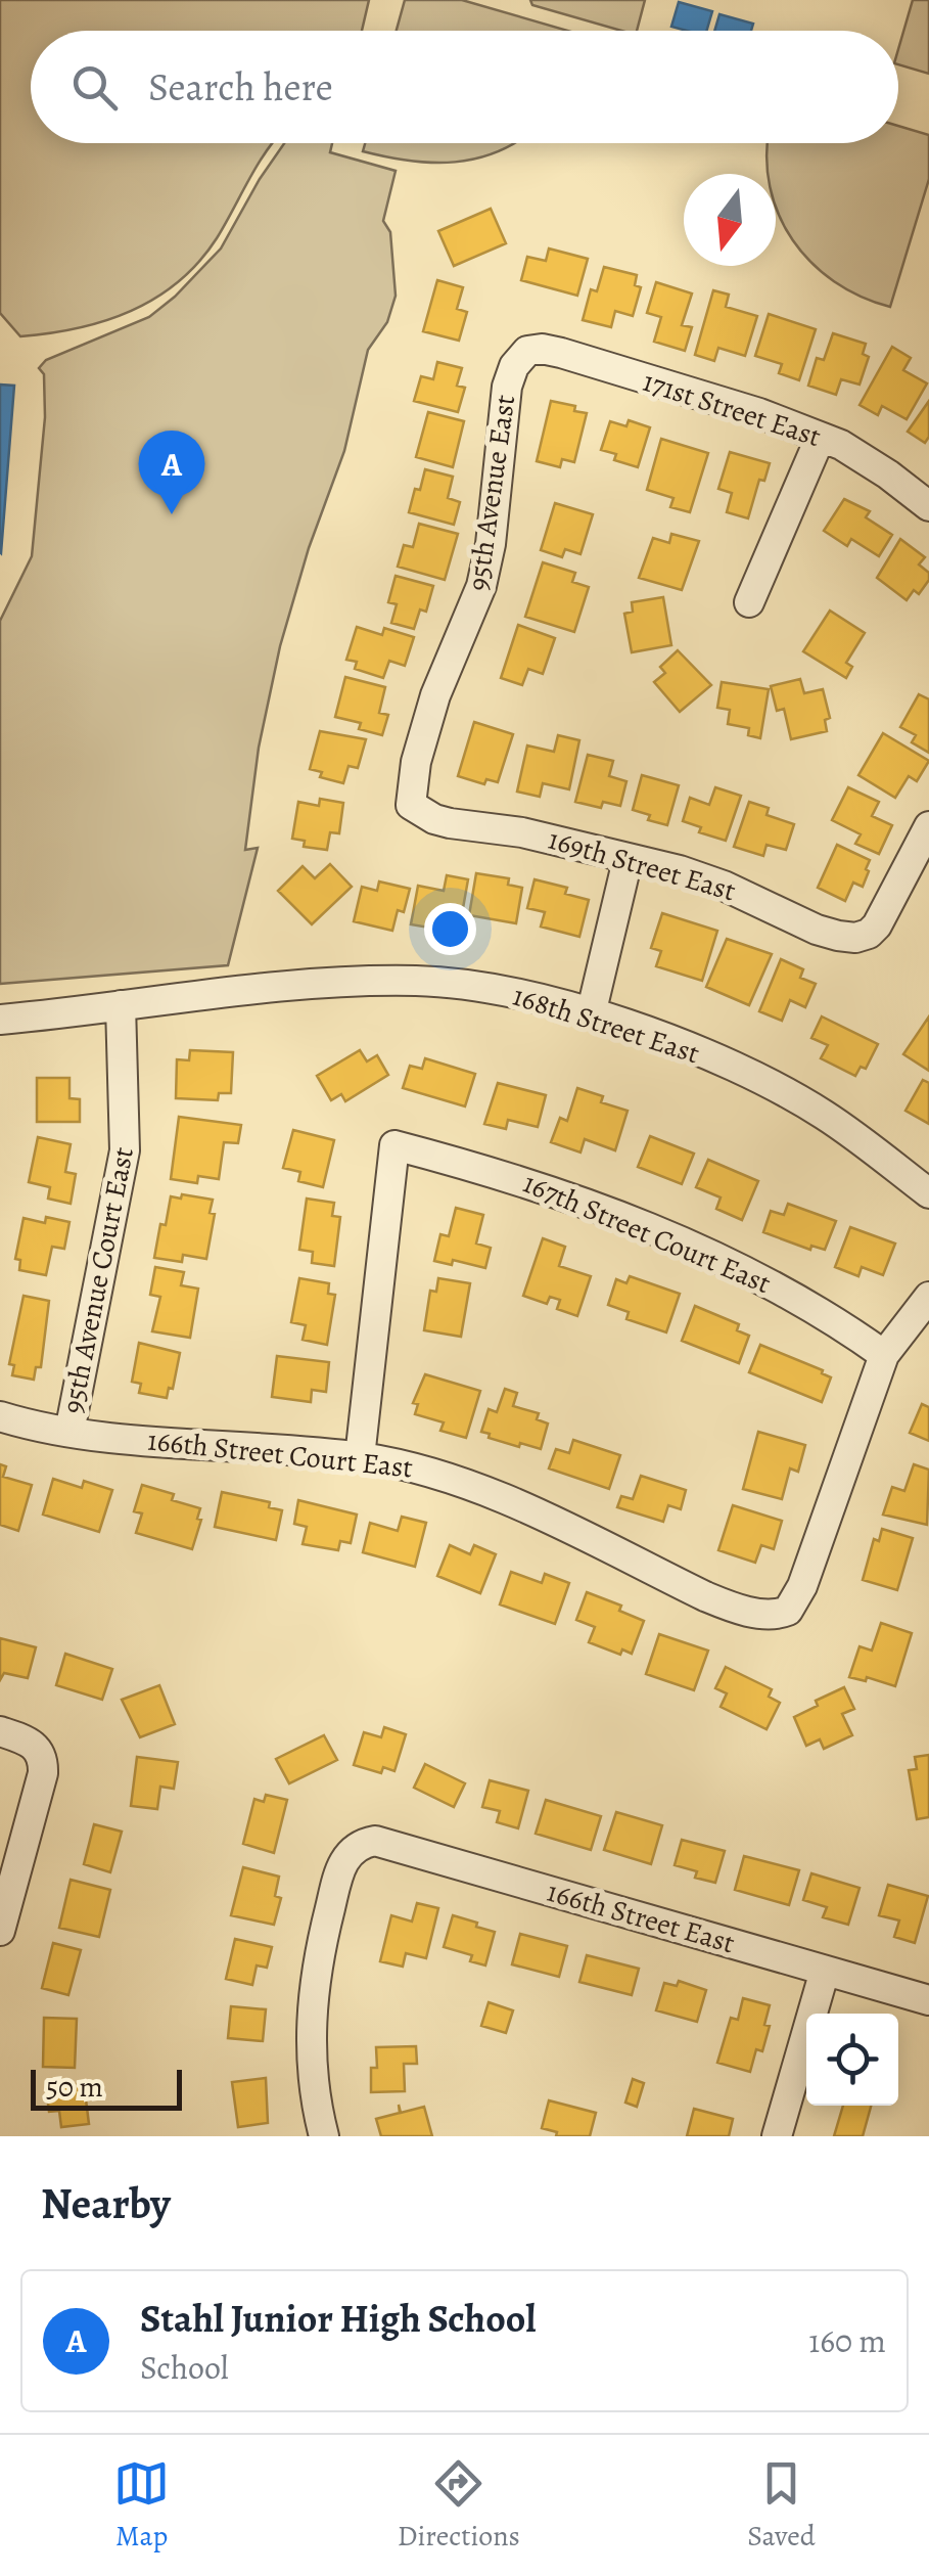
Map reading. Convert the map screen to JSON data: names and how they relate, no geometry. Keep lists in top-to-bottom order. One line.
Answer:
{"streets":{"street":["171st Street East","95th Avenue East","169th Street East","168th Street East","167th Street Court East","95th Avenue Court East","166th Street Court East","166th Street East"]},"crossings":[["171st Street East","95th Avenue East"],["95th Avenue East","169th Street East"],["168th Street East","95th Avenue Court East"],["167th Street Court East","166th Street Court East"],["95th Avenue Court East","166th Street Court East"]],"scale_bar":"50 m","north":"bottom","page":{"search":"Search here","pins":"A","scale":"50 m","heading":"Nearby","list":[{"mark":"A","name":"Stahl Junior High School","note":"School","value":"160 m"}],"nav":["Map","Directions","Saved"]}}
